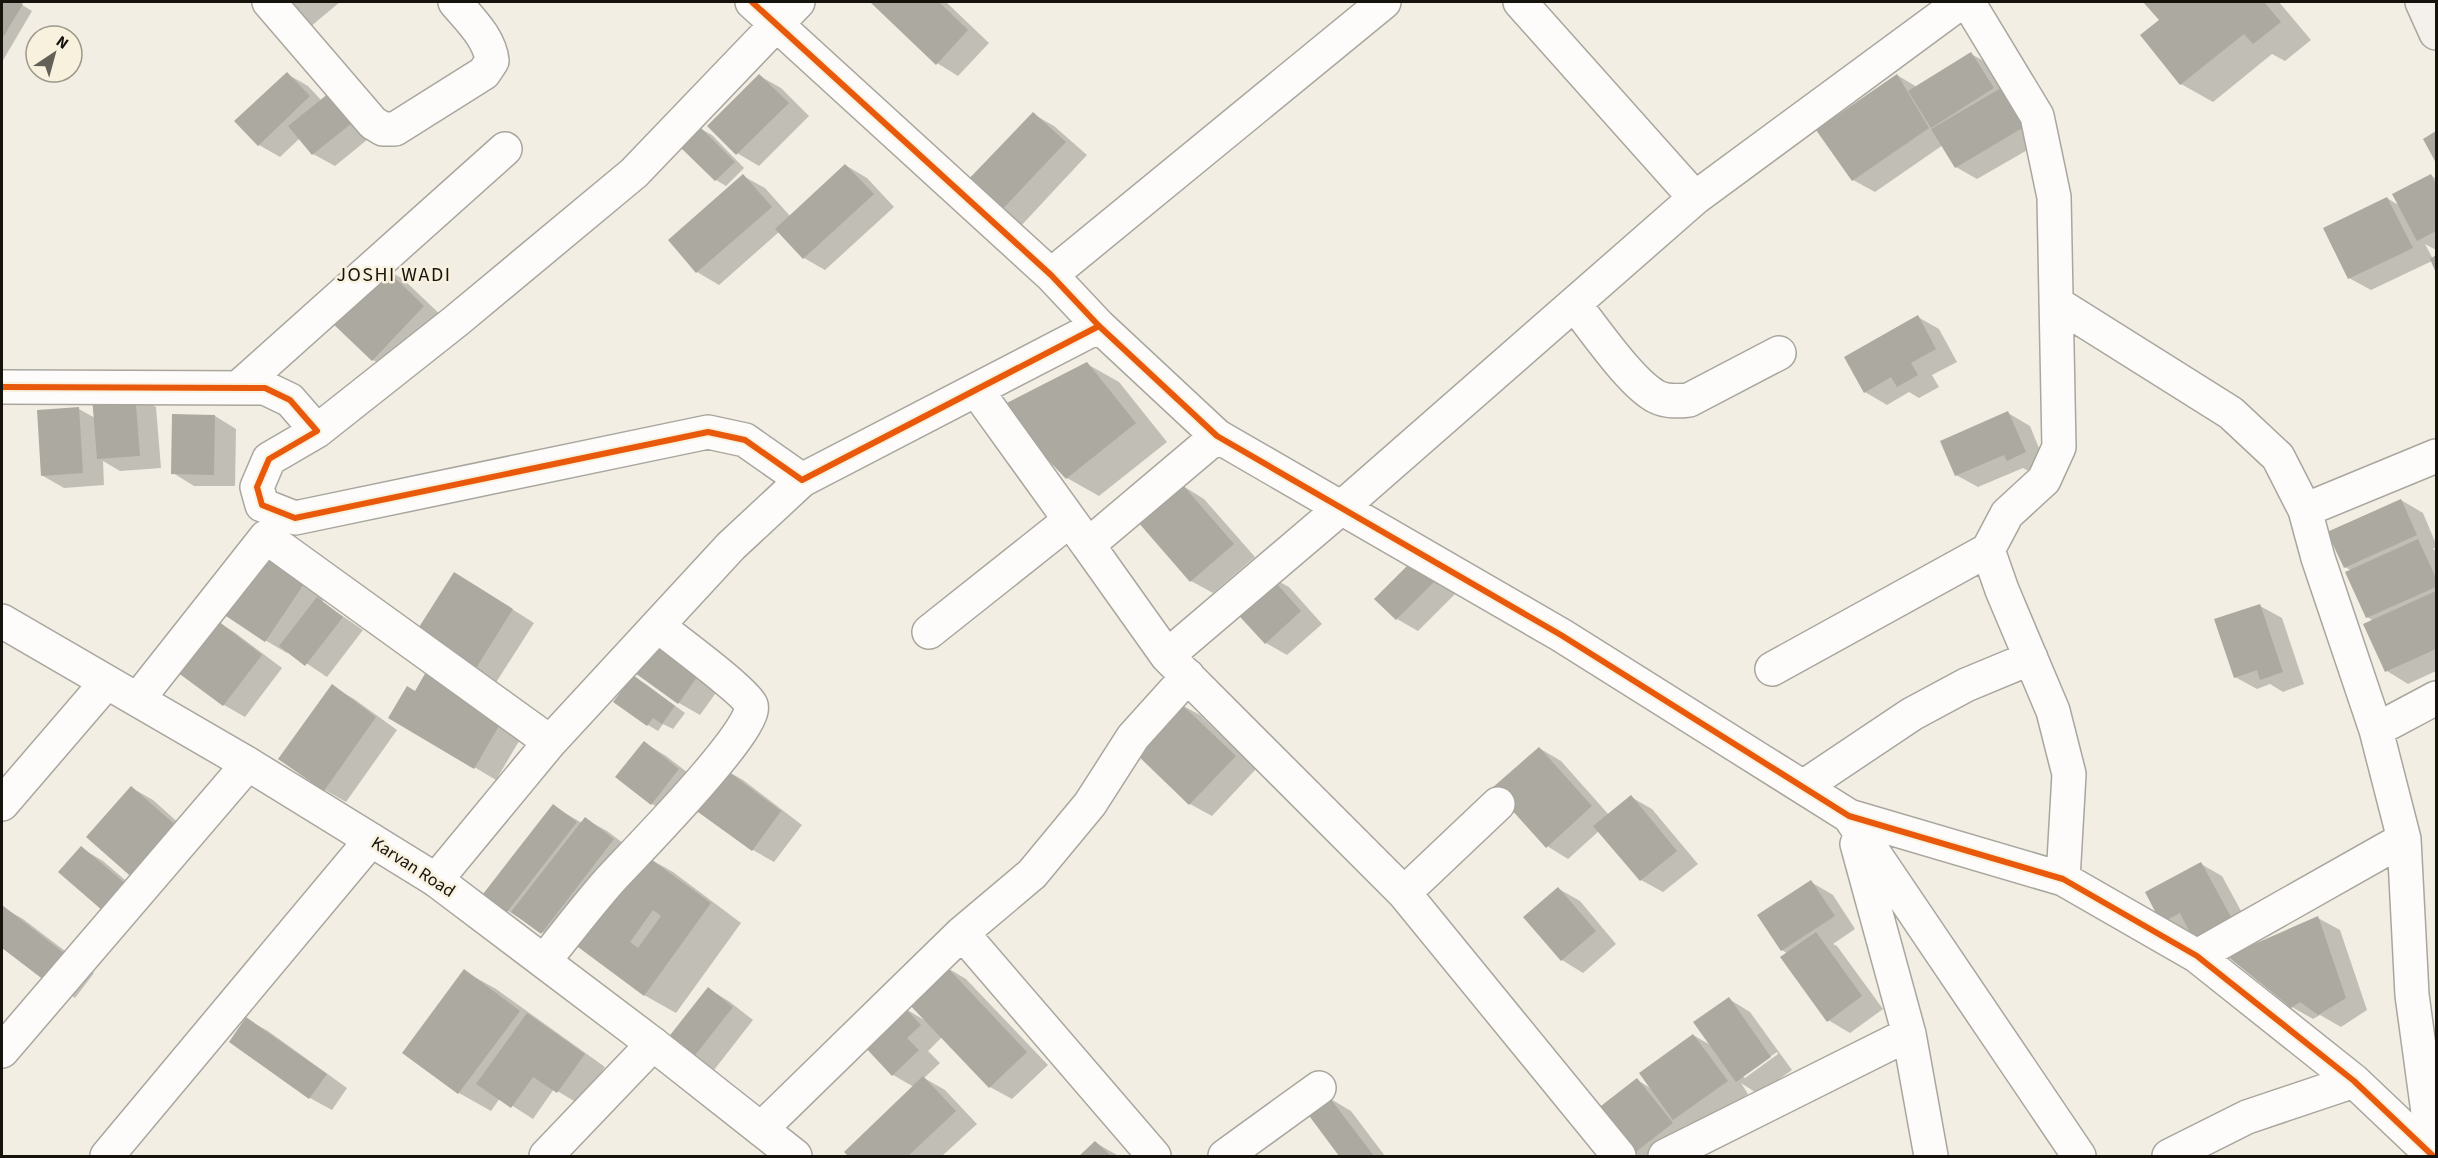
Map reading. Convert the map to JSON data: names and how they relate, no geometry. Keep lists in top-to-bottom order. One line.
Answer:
{"streets":{"street":["Karvan Road"]},"districts":["JOSHI WADI"],"north":"top right"}
